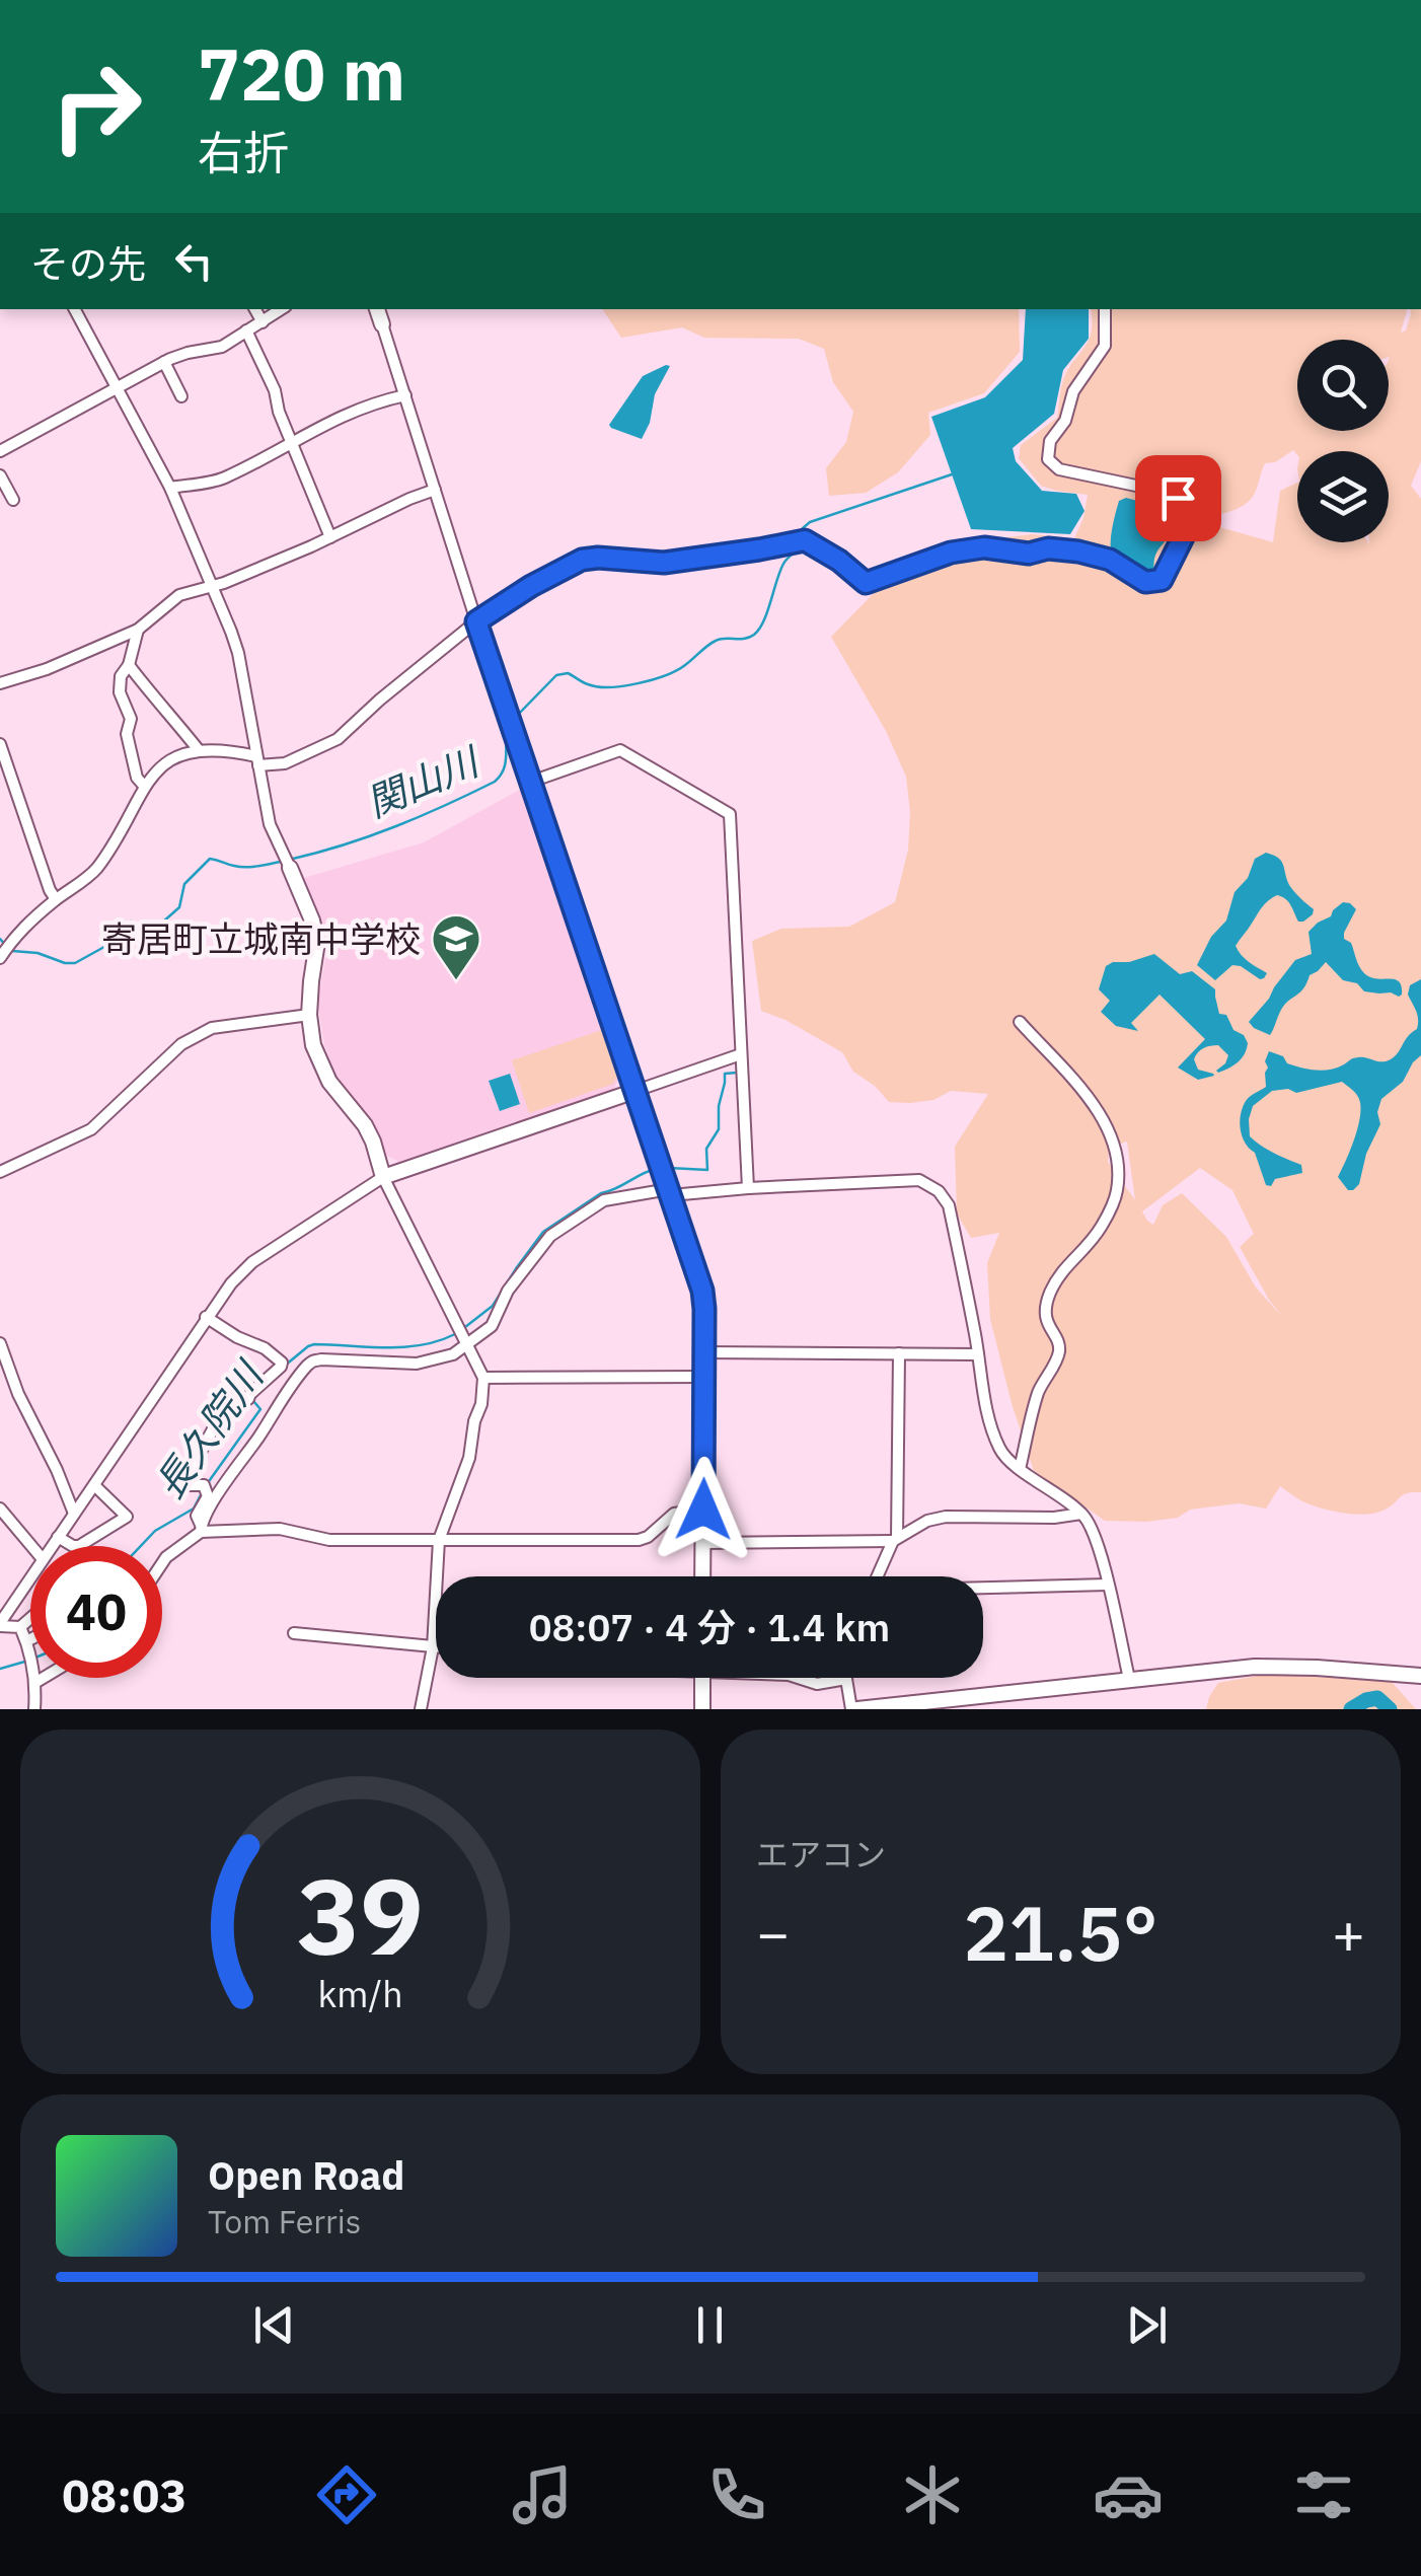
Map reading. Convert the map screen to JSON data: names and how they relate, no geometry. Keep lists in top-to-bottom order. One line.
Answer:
{"water":["関山川","長久院川"],"places":{"school or university":["寄居町立城南中学校"]},"page":{"turn":["720 m","右折"],"then":"その先","limit":"40","trip":"08:07 · 4 分 · 1.4 km","tile":"エアコン","heat":["−","21.5°","+"],"song":["Open Road","Tom Ferris"],"tabs":"08:03","gauge":["39","km/h"]}}
